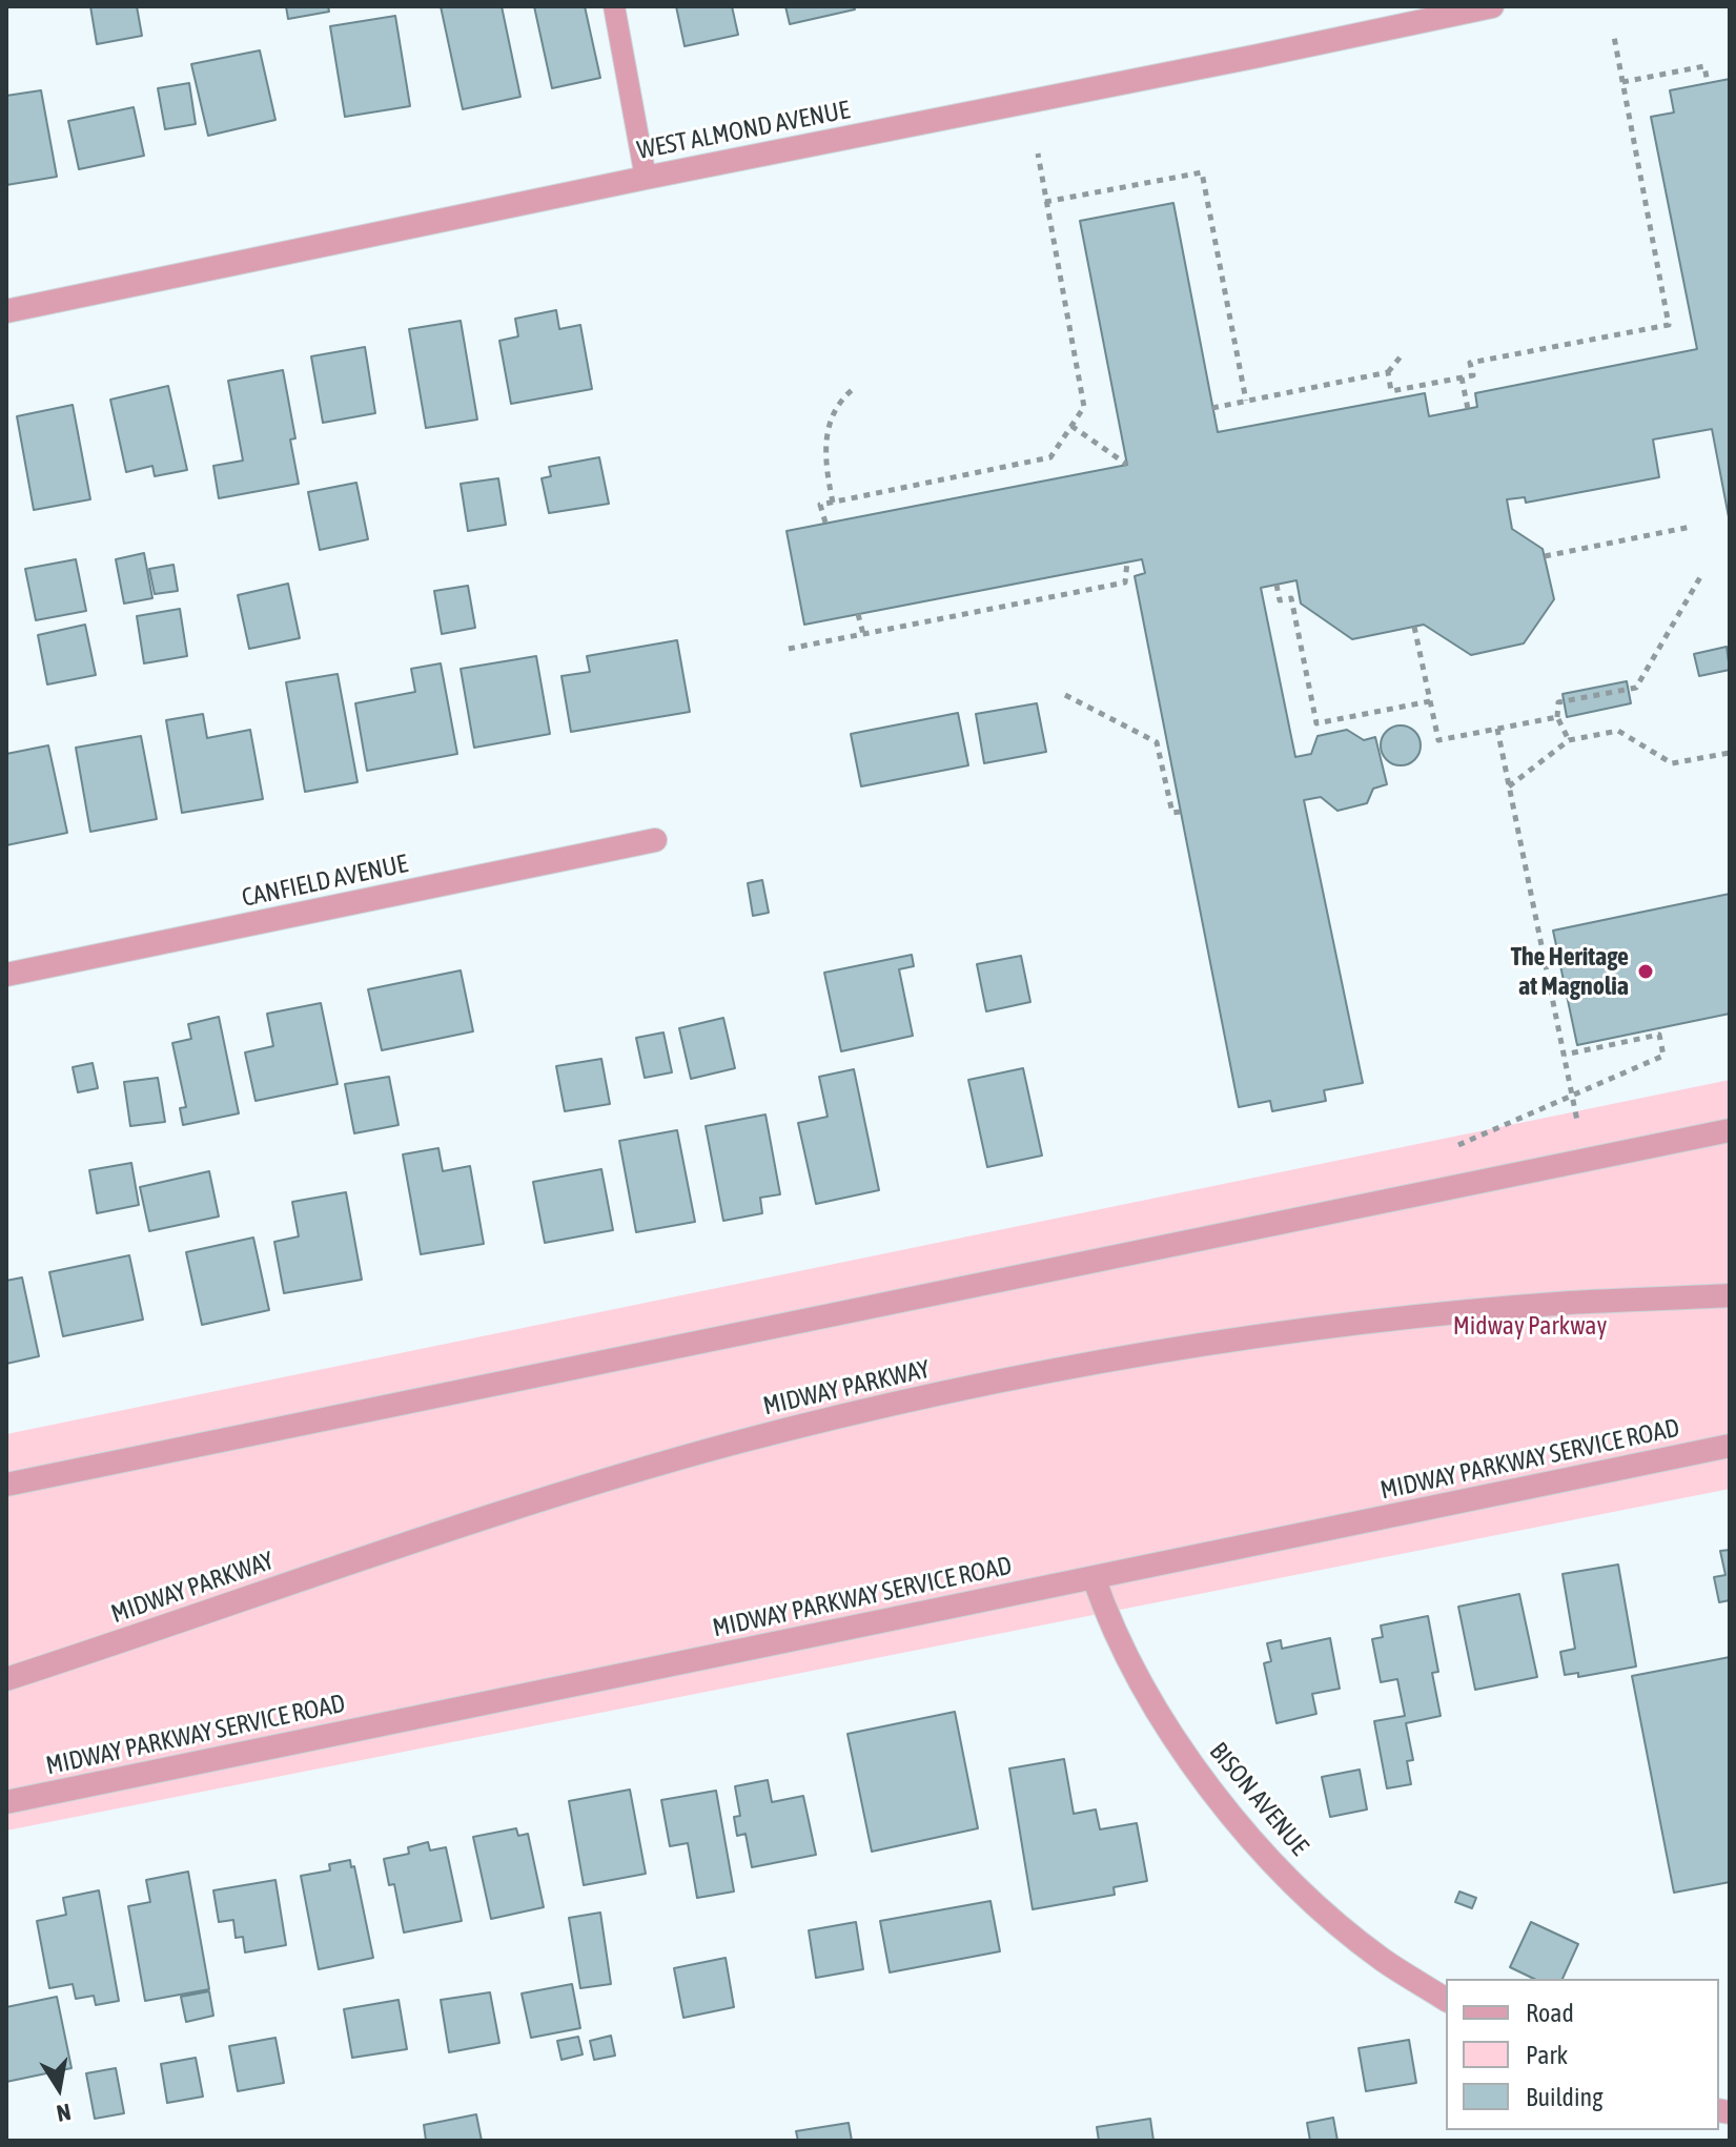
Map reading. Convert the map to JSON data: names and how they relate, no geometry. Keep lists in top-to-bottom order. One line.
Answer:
{"streets":{"street":["WEST ALMOND AVENUE","CANFIELD AVENUE","MIDWAY PARKWAY","MIDWAY PARKWAY SERVICE ROAD","BISON AVENUE"]},"crossings":[["MIDWAY PARKWAY SERVICE ROAD","BISON AVENUE"]],"parks":["Midway Parkway"],"places":["The Heritage at Magnolia"],"legend":["Road","Park","Building"],"north":"bottom"}
